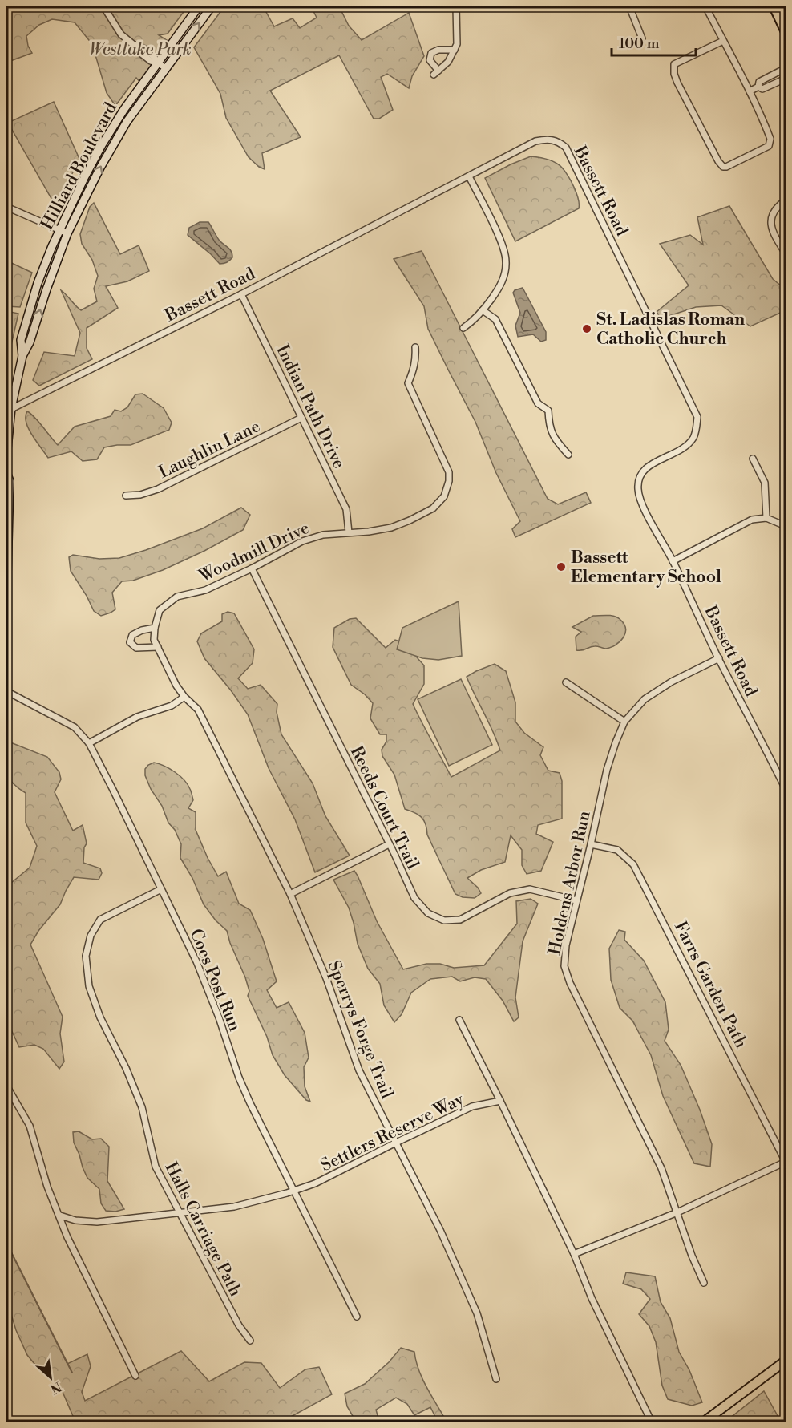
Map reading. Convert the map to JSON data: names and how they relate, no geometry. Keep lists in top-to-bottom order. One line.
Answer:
{"streets":{"main road":["Hilliard Boulevard"],"street":["Bassett Road","Indian Path Drive","Laughlin Lane","Woodmill Drive","Reeds Court Trail","Holdens Arbor Run","Coes Post Run","Farrs Garden Path","Sperrys Forge Trail","Settlers Reserve Way","Halls Carriage Path"]},"crossings":[["Hilliard Boulevard","Bassett Road"],["Bassett Road","Indian Path Drive"],["Bassett Road","Holdens Arbor Run"],["Indian Path Drive","Laughlin Lane"],["Indian Path Drive","Woodmill Drive"],["Woodmill Drive","Reeds Court Trail"],["Woodmill Drive","Sperrys Forge Trail"],["Reeds Court Trail","Holdens Arbor Run"],["Holdens Arbor Run","Farrs Garden Path"],["Coes Post Run","Settlers Reserve Way"],["Coes Post Run","Halls Carriage Path"],["Sperrys Forge Trail","Settlers Reserve Way"],["Settlers Reserve Way","Halls Carriage Path"]],"parks":["Westlake Park"],"places":["St. Ladislas Roman Catholic Church","Bassett Elementary School"],"scale_bar":"100 m","north":"bottom right"}
